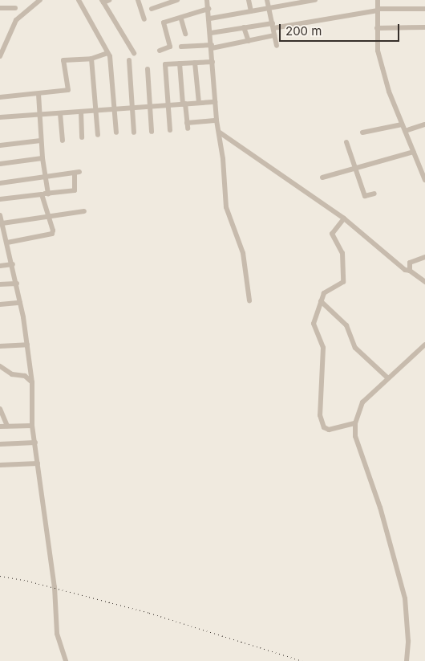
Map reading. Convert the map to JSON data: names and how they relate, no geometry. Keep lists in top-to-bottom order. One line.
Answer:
{"scale_bar":"200 m"}
